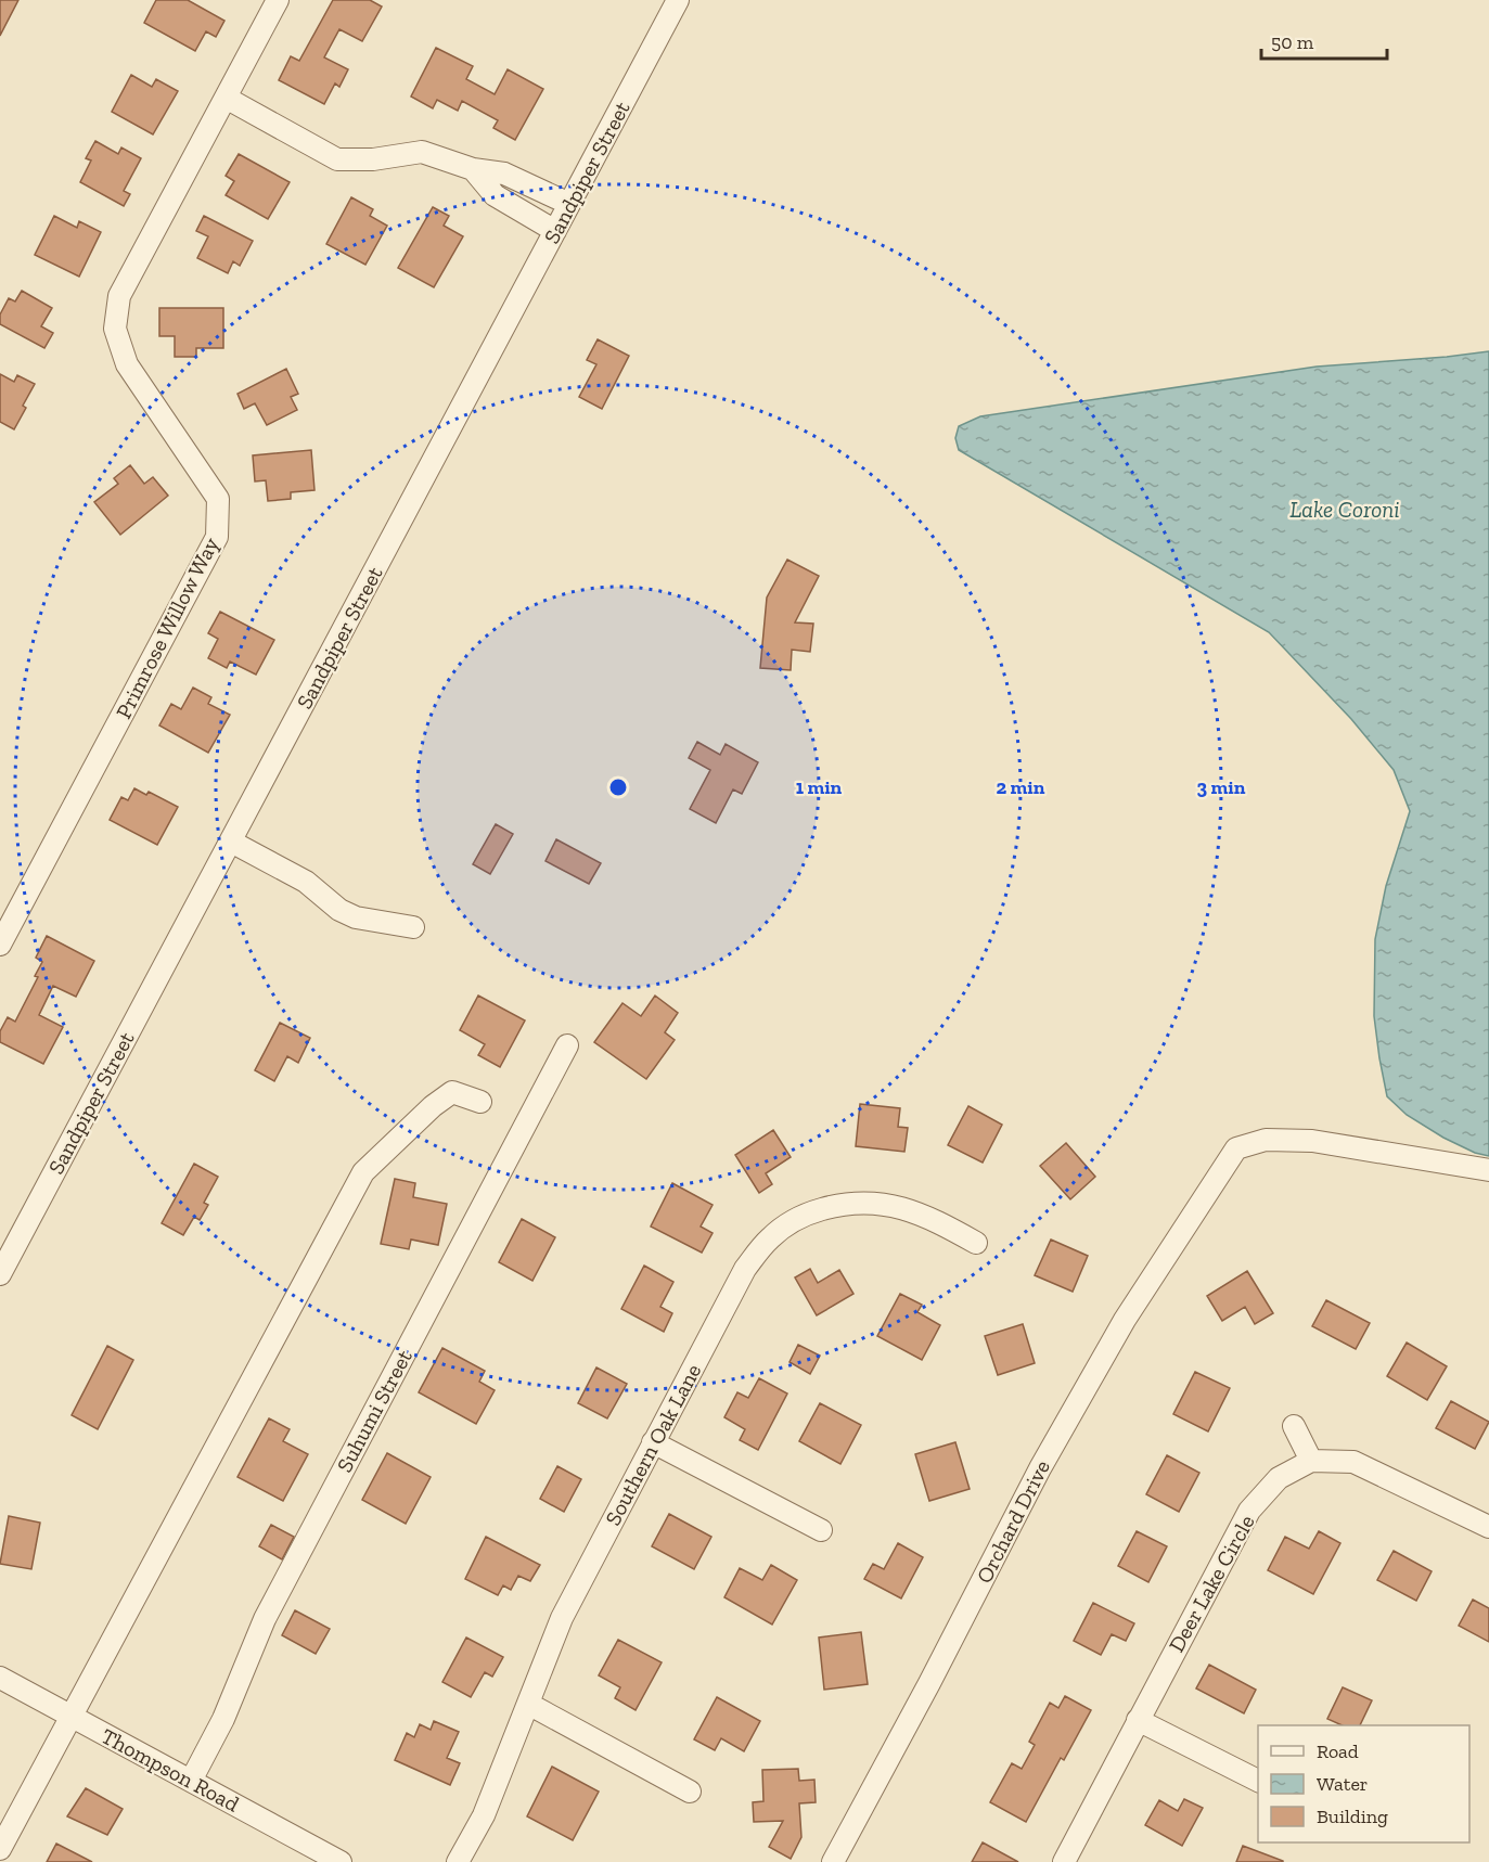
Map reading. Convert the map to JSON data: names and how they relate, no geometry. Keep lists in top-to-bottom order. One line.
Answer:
{"streets":{"street":["Sandpiper Street","Primrose Willow Way","Suhumi Street","Southern Oak Lane","Orchard Drive","Deer Lake Circle","Thompson Road"]},"crossings":[["Suhumi Street","Thompson Road"]],"water":["Lake Coroni"],"legend":["Road","Water","Building"],"scale_bar":"50 m","rings":["1 min","2 min","3 min"]}
